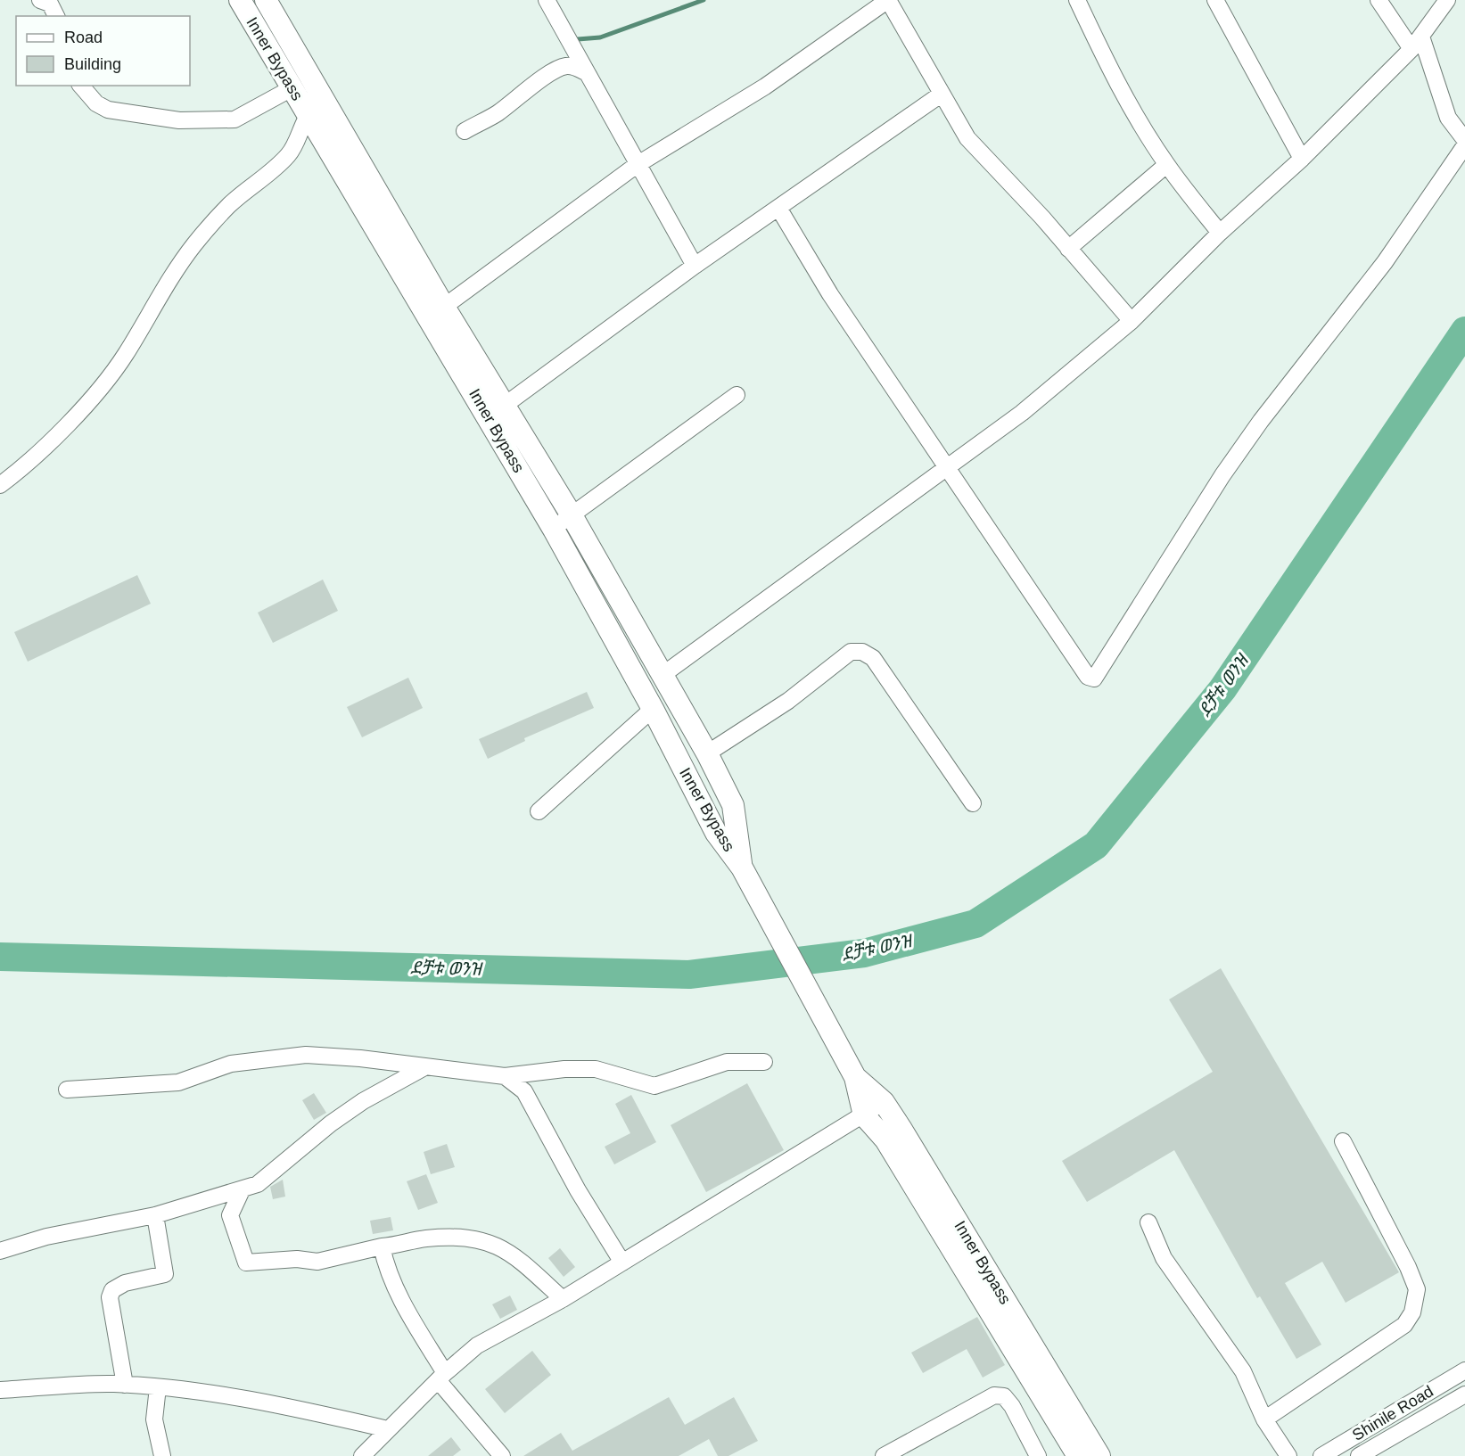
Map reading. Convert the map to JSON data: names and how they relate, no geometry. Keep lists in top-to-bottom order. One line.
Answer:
{"streets":{"main road":["Inner Bypass"],"street":["Shinile Road"]},"water":["ደቻቱ ወንዝ"],"legend":["Road","Building"]}
